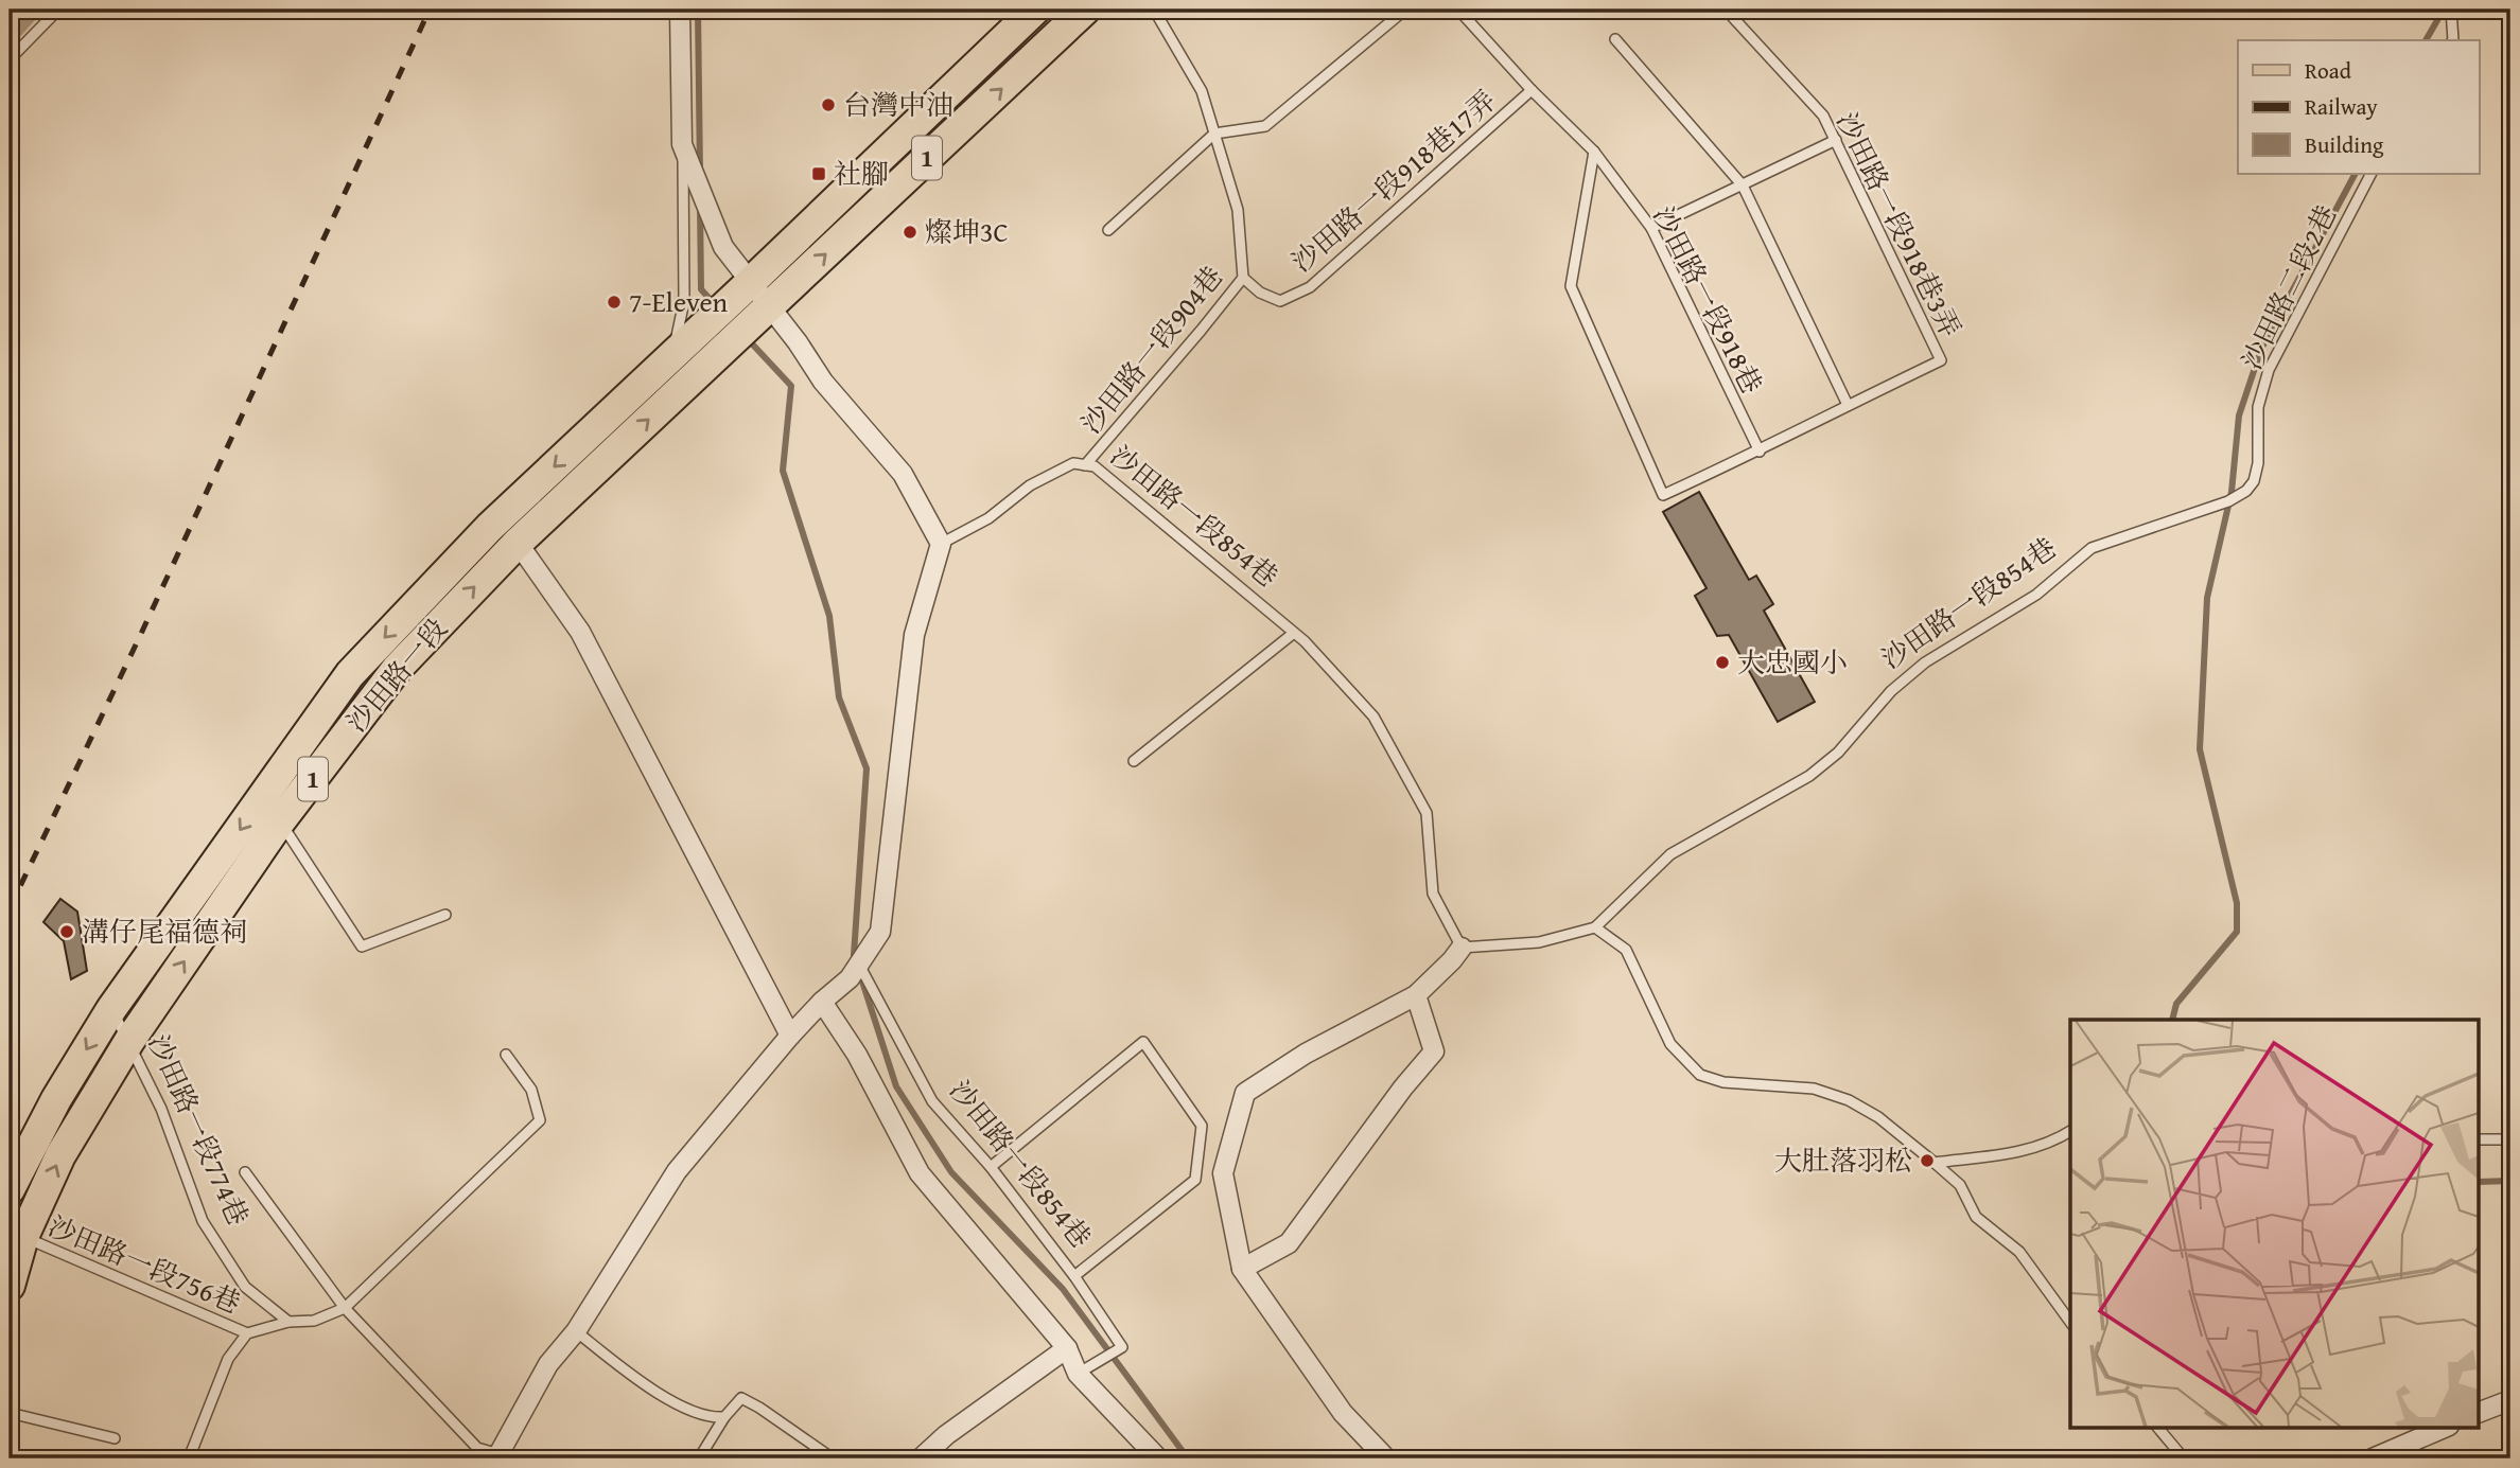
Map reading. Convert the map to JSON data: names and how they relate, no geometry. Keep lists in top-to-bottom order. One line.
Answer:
{"streets":{"main road":["1","沙田路一段"],"street":["沙田路一段774巷"],"lane":["沙田路一段918巷17弄","沙田路一段918巷3弄","沙田路二段2巷","沙田路一段918巷","沙田路一段904巷","沙田路一段854巷","沙田路一段756巷"]},"crossings":[["1","沙田路一段"],["沙田路一段918巷17弄","沙田路一段918巷"],["沙田路一段918巷17弄","沙田路一段904巷"],["沙田路二段2巷","沙田路一段854巷"],["沙田路一段904巷","沙田路一段854巷"],["沙田路一段","沙田路一段774巷"],["沙田路一段","沙田路一段756巷"]],"places":{"other":["台灣中油","燦坤3C","7-Eleven","大忠國小","溝仔尾福德祠","大肚落羽松"],"transit":["社腳"]},"legend":["Road","Railway","Building"]}
